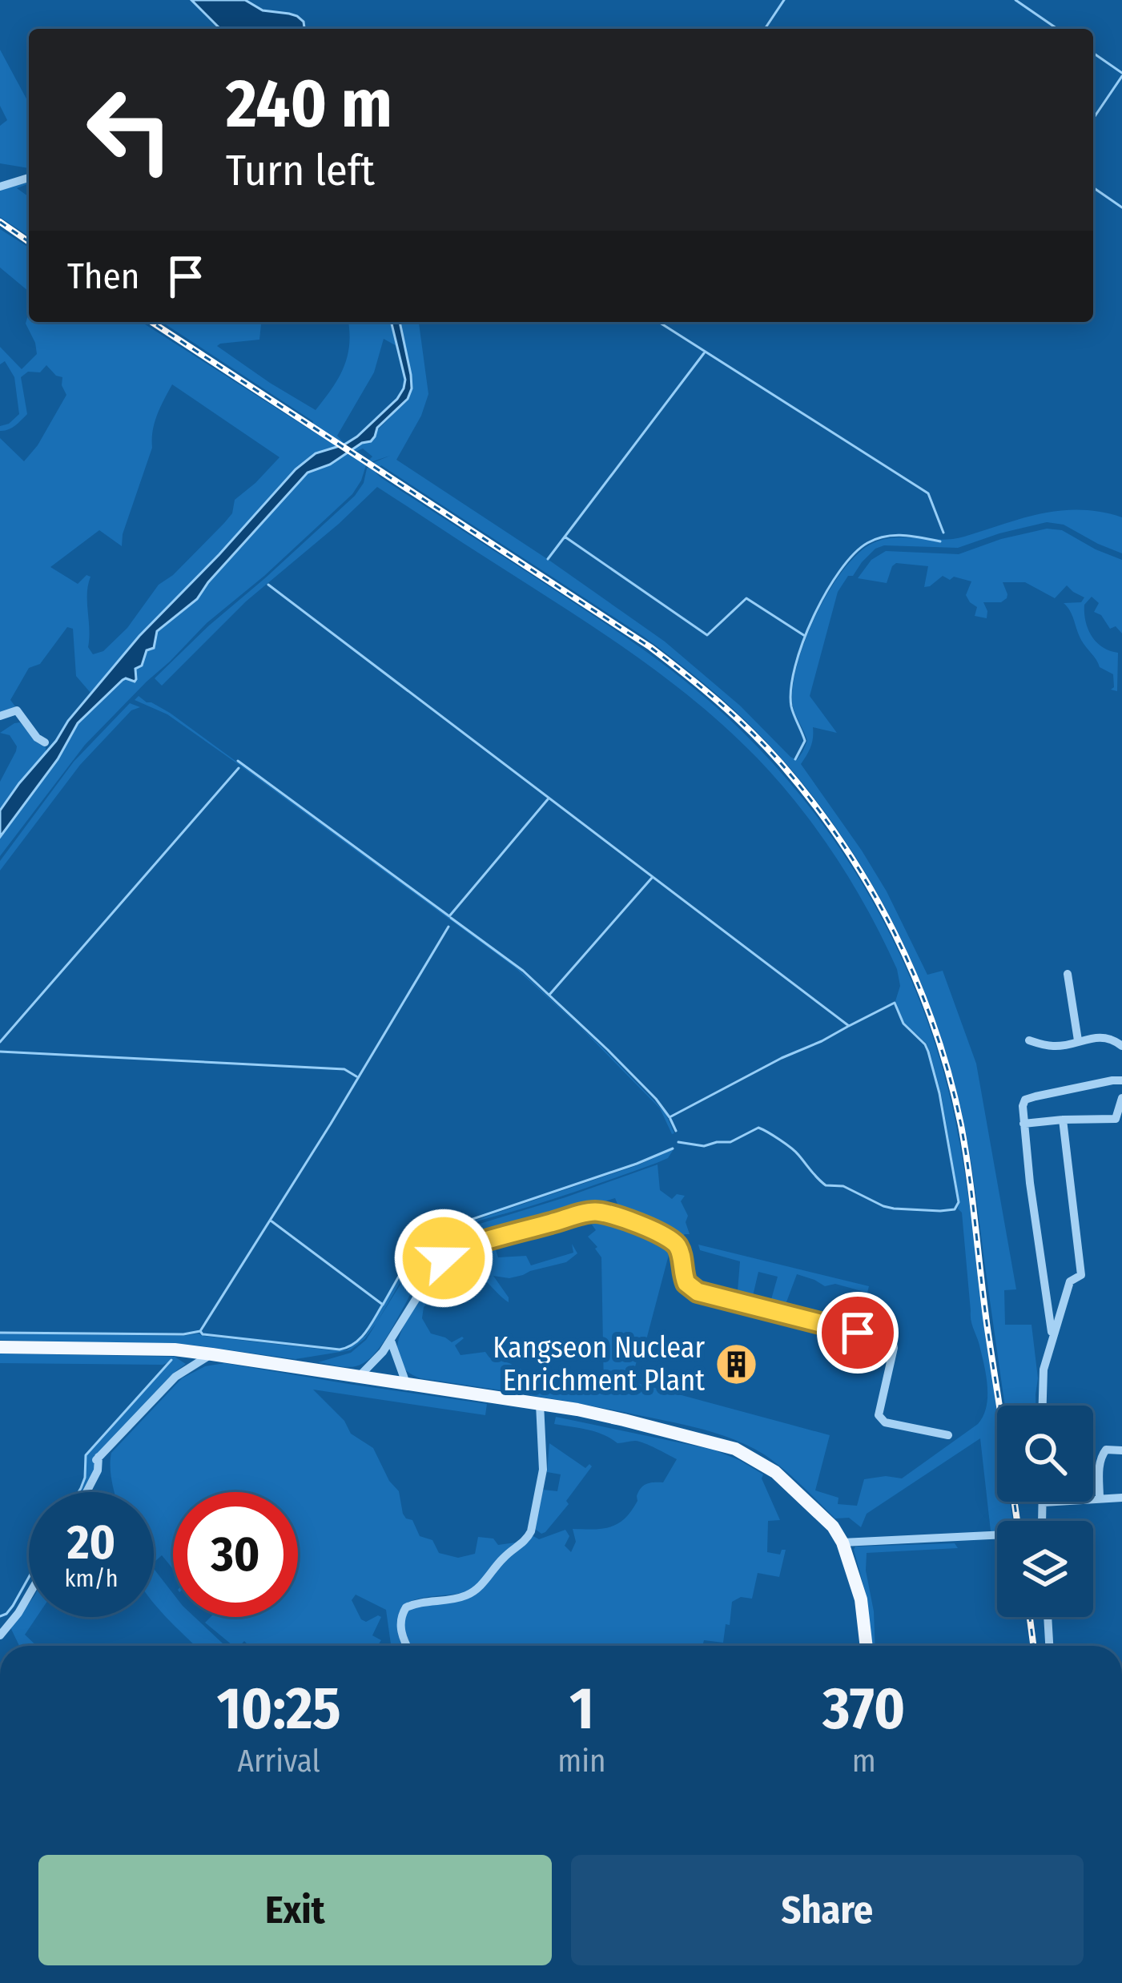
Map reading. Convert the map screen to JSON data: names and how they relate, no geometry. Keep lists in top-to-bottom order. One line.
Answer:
{"places":{"building":["Kangseon Nuclear Enrichment Plant"]},"page":{"turn":["240 m","Turn left"],"then":"Then","speed":"20 km/h","limit":"30","eta":["10:25","Arrival","1","min","370","m"],"buttons":["Exit","Share"]}}
